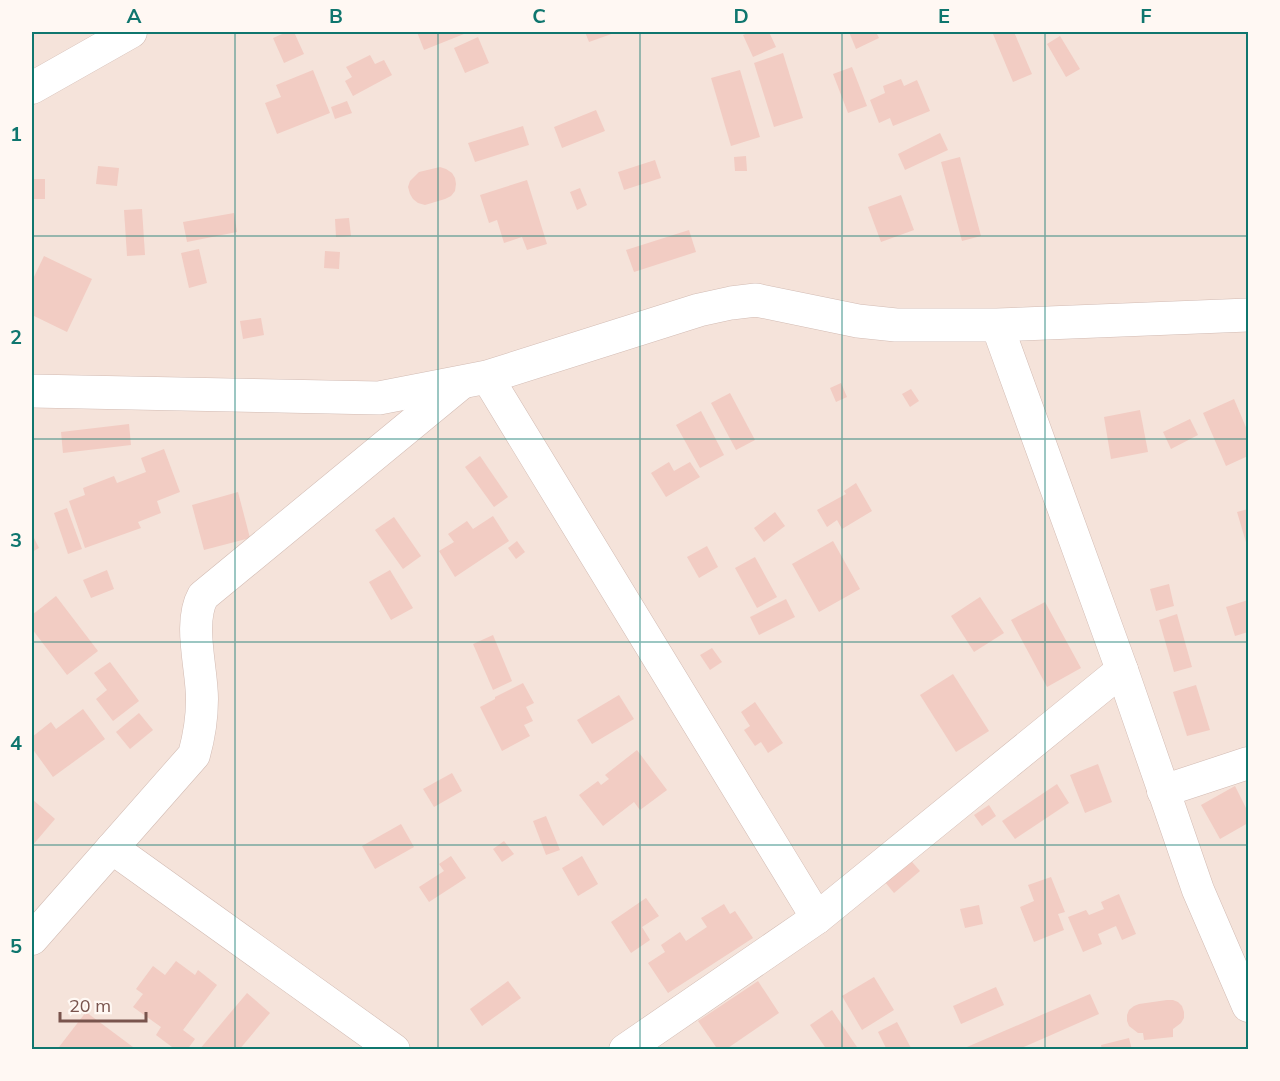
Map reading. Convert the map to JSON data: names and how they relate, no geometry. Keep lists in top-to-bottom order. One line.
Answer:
{"scale_bar":"20 m","grid":{"columns":["A","B","C","D","E","F"],"rows":["1","2","3","4","5"]}}
